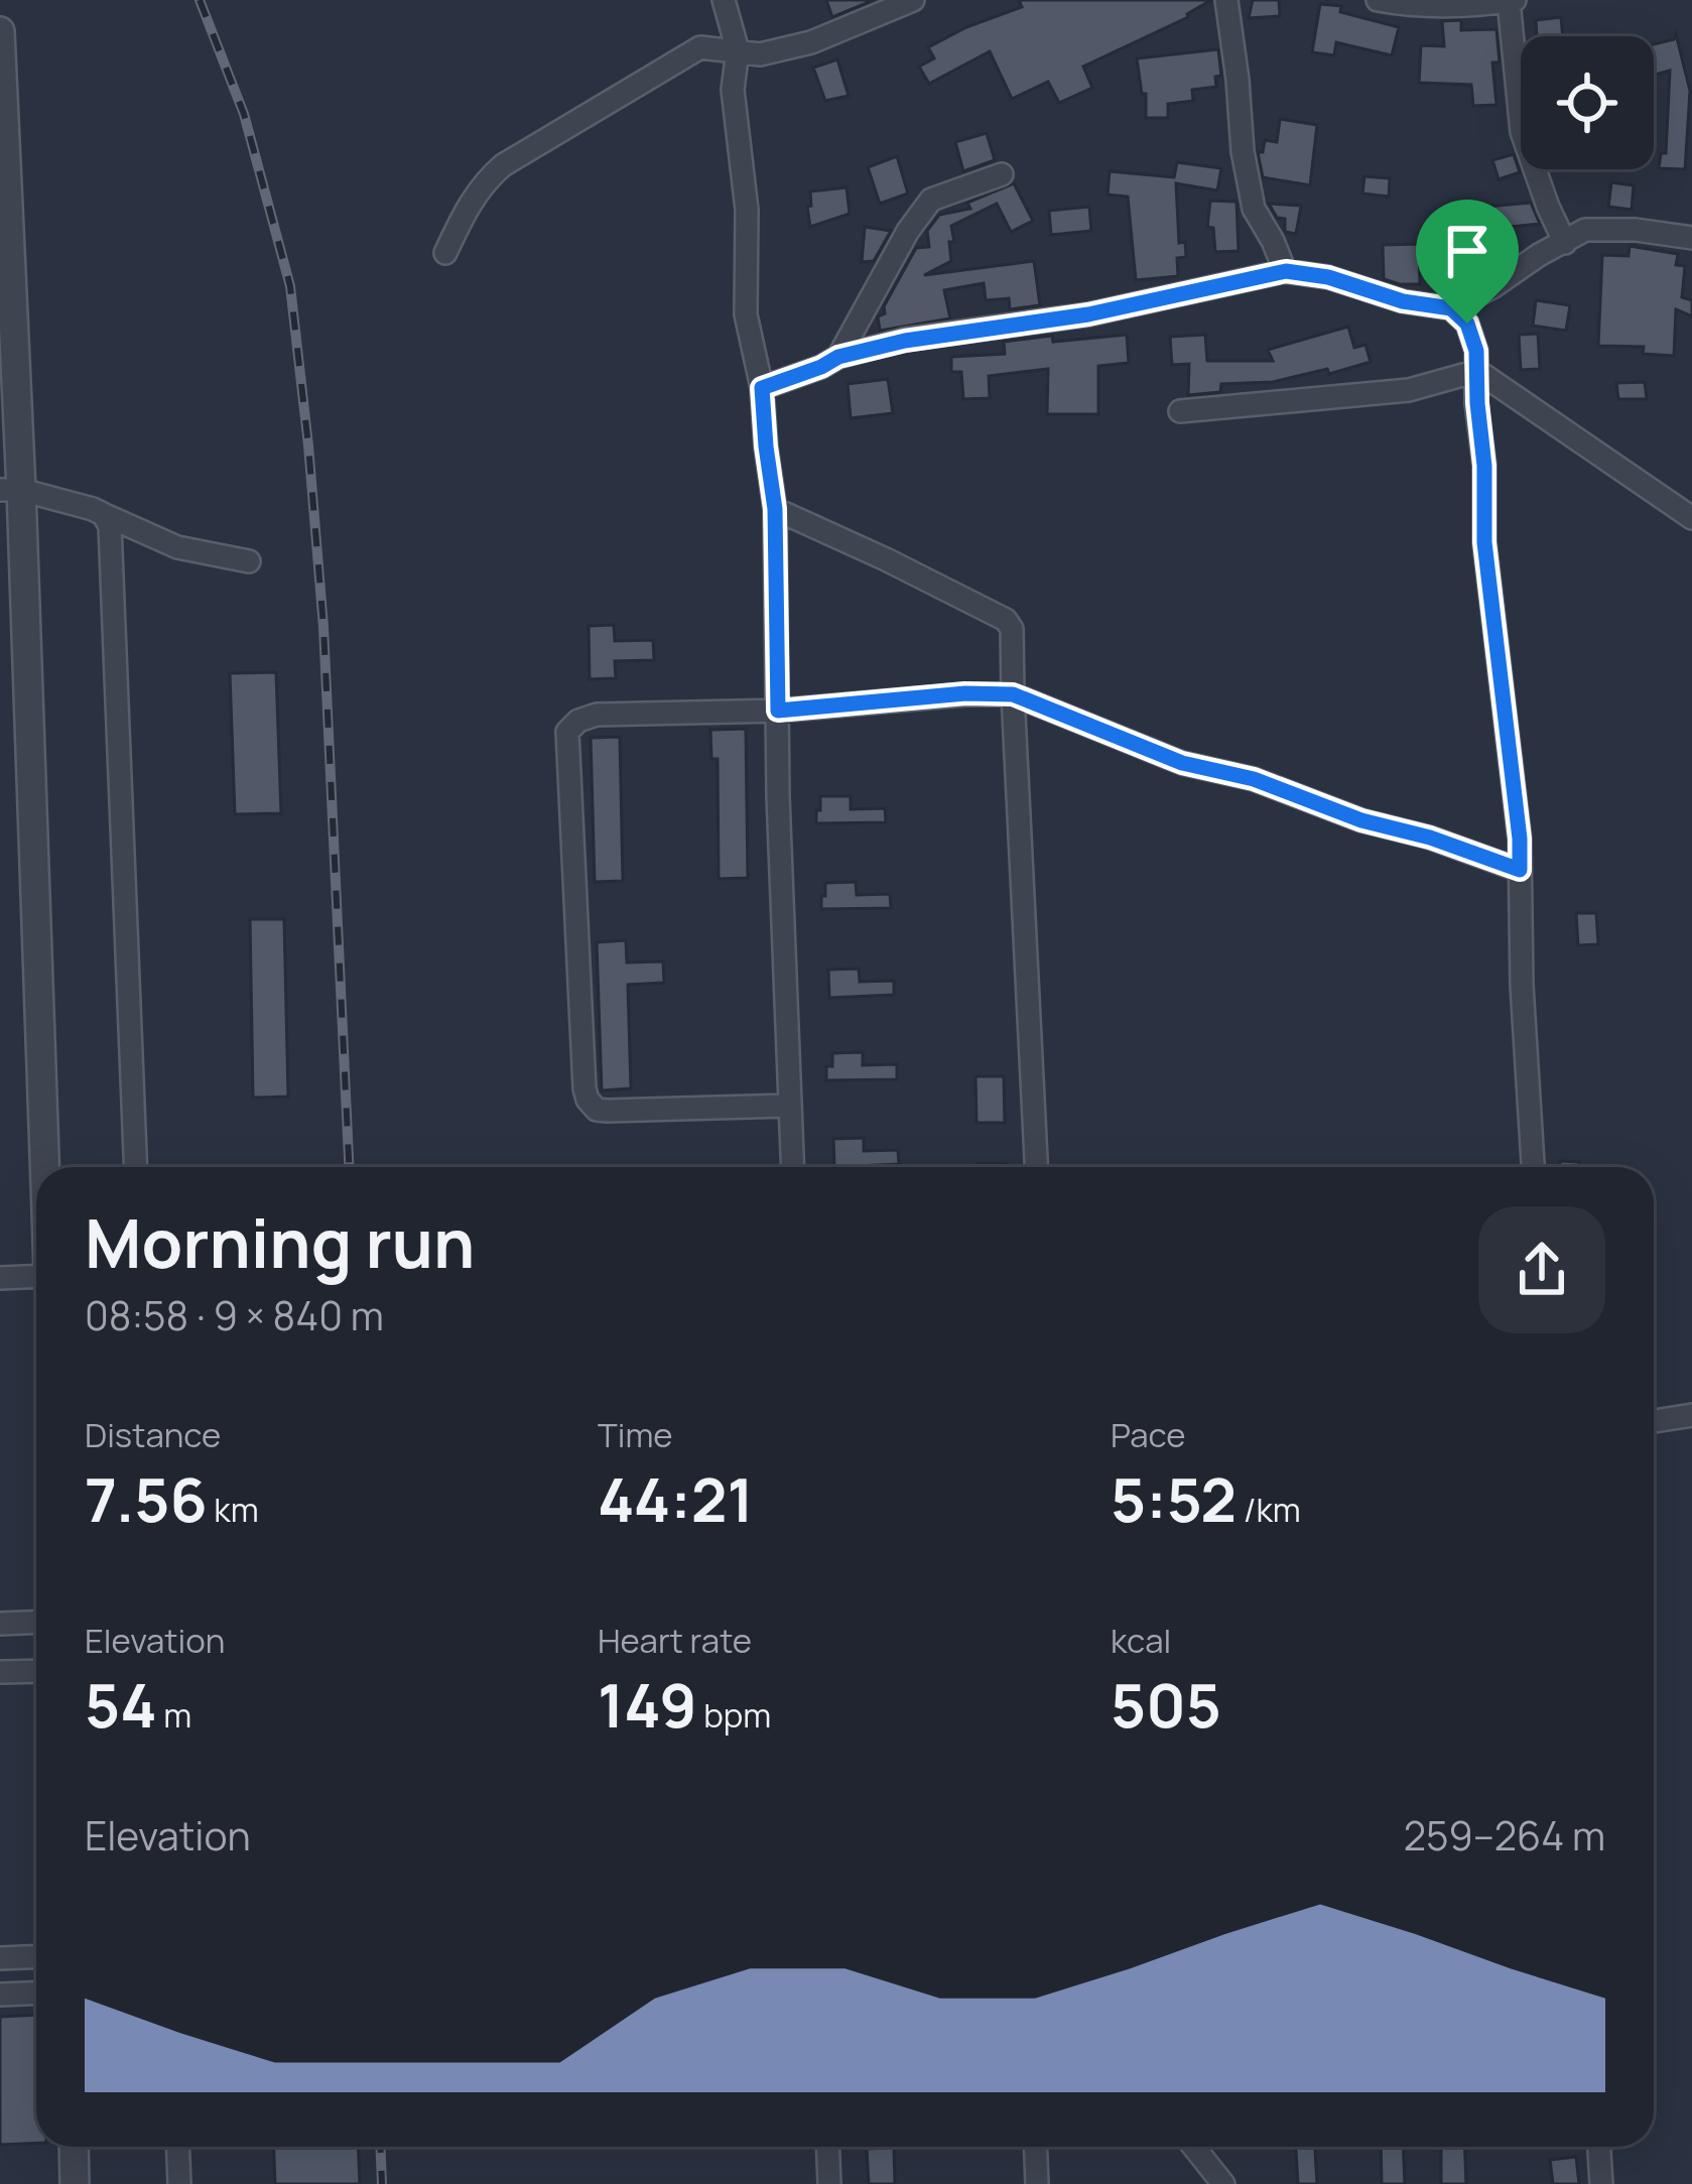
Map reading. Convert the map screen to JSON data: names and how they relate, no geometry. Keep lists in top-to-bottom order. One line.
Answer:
{"page":{"heading":["Morning run","08:58 · 9 × 840 m"],"stats":[["Distance","7.56 km"],["Time","44:21"],["Pace","5:52 /km"],["Elevation","54 m"],["Heart rate","149 bpm"],["kcal","505"]],"chart":["Elevation","259–264 m"]}}
